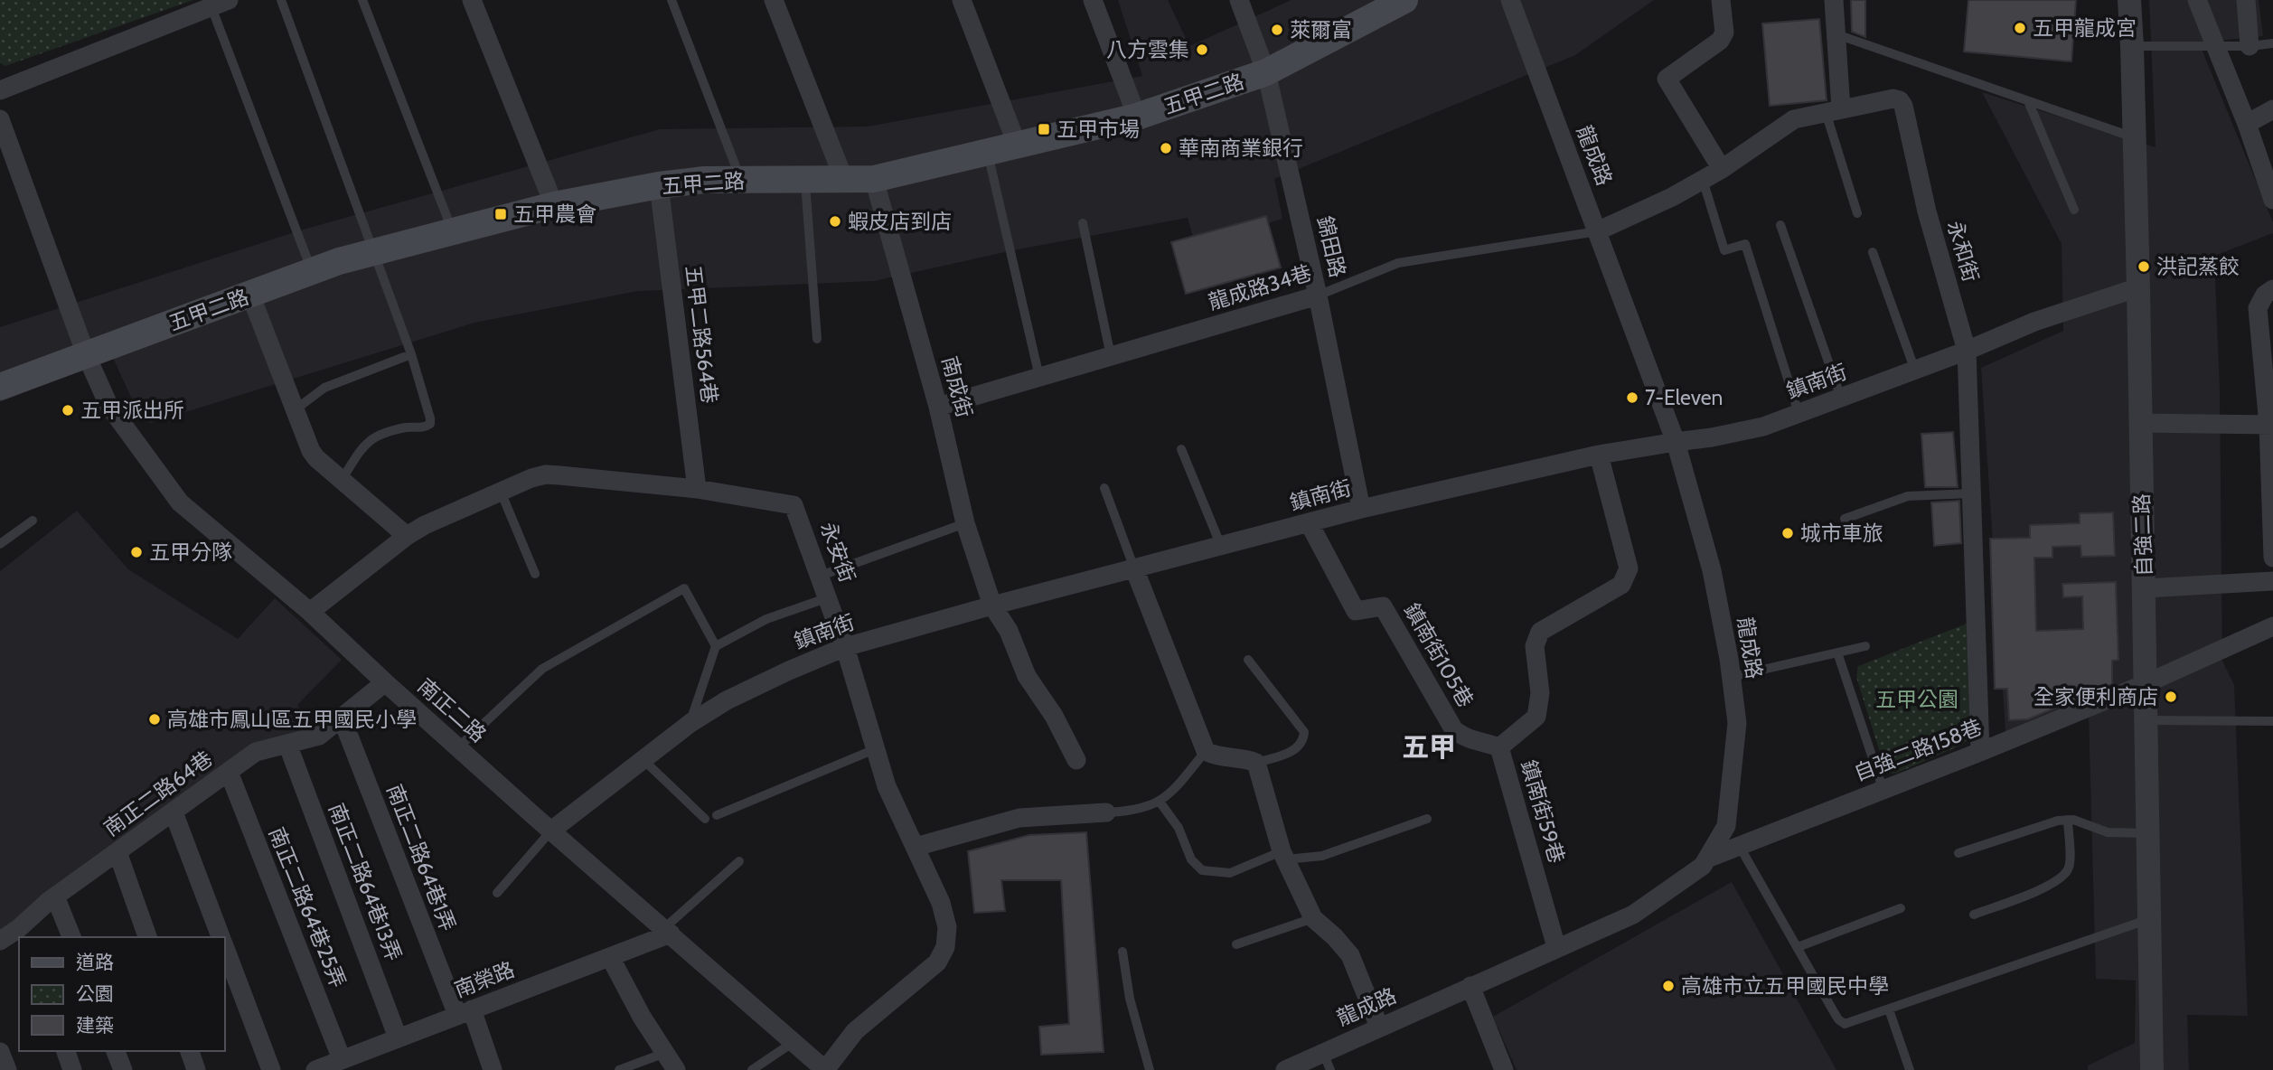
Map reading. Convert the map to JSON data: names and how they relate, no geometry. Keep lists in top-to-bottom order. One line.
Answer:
{"streets":{"main road":["五甲二路"],"street":["龍成路","錦田路","永和街","龍成路34巷","五甲二路564巷","鎮南街","南成街","自強二路","永安街","鎮南街105巷","南正二路","自強二路158巷","南正二路64巷","鎮南街59巷","南正二路64巷1弄","南正二路64巷13弄","南正二路64巷25弄","南榮路"]},"crossings":[["五甲二路","錦田路"],["五甲二路","五甲二路564巷"],["五甲二路","南成街"],["五甲二路","南正二路"],["龍成路","永和街"],["龍成路","龍成路34巷"],["龍成路","鎮南街"],["龍成路","自強二路158巷"],["龍成路","鎮南街59巷"],["錦田路","龍成路34巷"],["錦田路","鎮南街"],["永和街","龍成路34巷"],["永和街","鎮南街"],["永和街","自強二路158巷"],["龍成路34巷","南成街"],["五甲二路564巷","永安街"],["鎮南街","南成街"],["鎮南街","自強二路"],["鎮南街","永安街"],["鎮南街","鎮南街105巷"],["鎮南街","南正二路"],["鎮南街","鎮南街59巷"],["自強二路","自強二路158巷"],["永安街","南正二路"],["鎮南街105巷","鎮南街59巷"],["南正二路","南正二路64巷"],["南正二路","南榮路"],["南正二路64巷","南正二路64巷1弄"],["南正二路64巷","南正二路64巷13弄"],["南正二路64巷","南正二路64巷25弄"],["南正二路64巷1弄","南榮路"],["南正二路64巷13弄","南榮路"],["南正二路64巷25弄","南榮路"]],"districts":["五甲"],"parks":["五甲公園"],"places":{"other":["五甲龍成宮","萊爾富","八方雲集","華南商業銀行","蝦皮店到店","洪記蒸餃","7-Eleven","五甲派出所","城市車旅","五甲分隊","全家便利商店","高雄市鳳山區五甲國民小學","高雄市立五甲國民中學"],"transit":["五甲市場","五甲農會"]},"legend":["道路","公園","建築"]}
